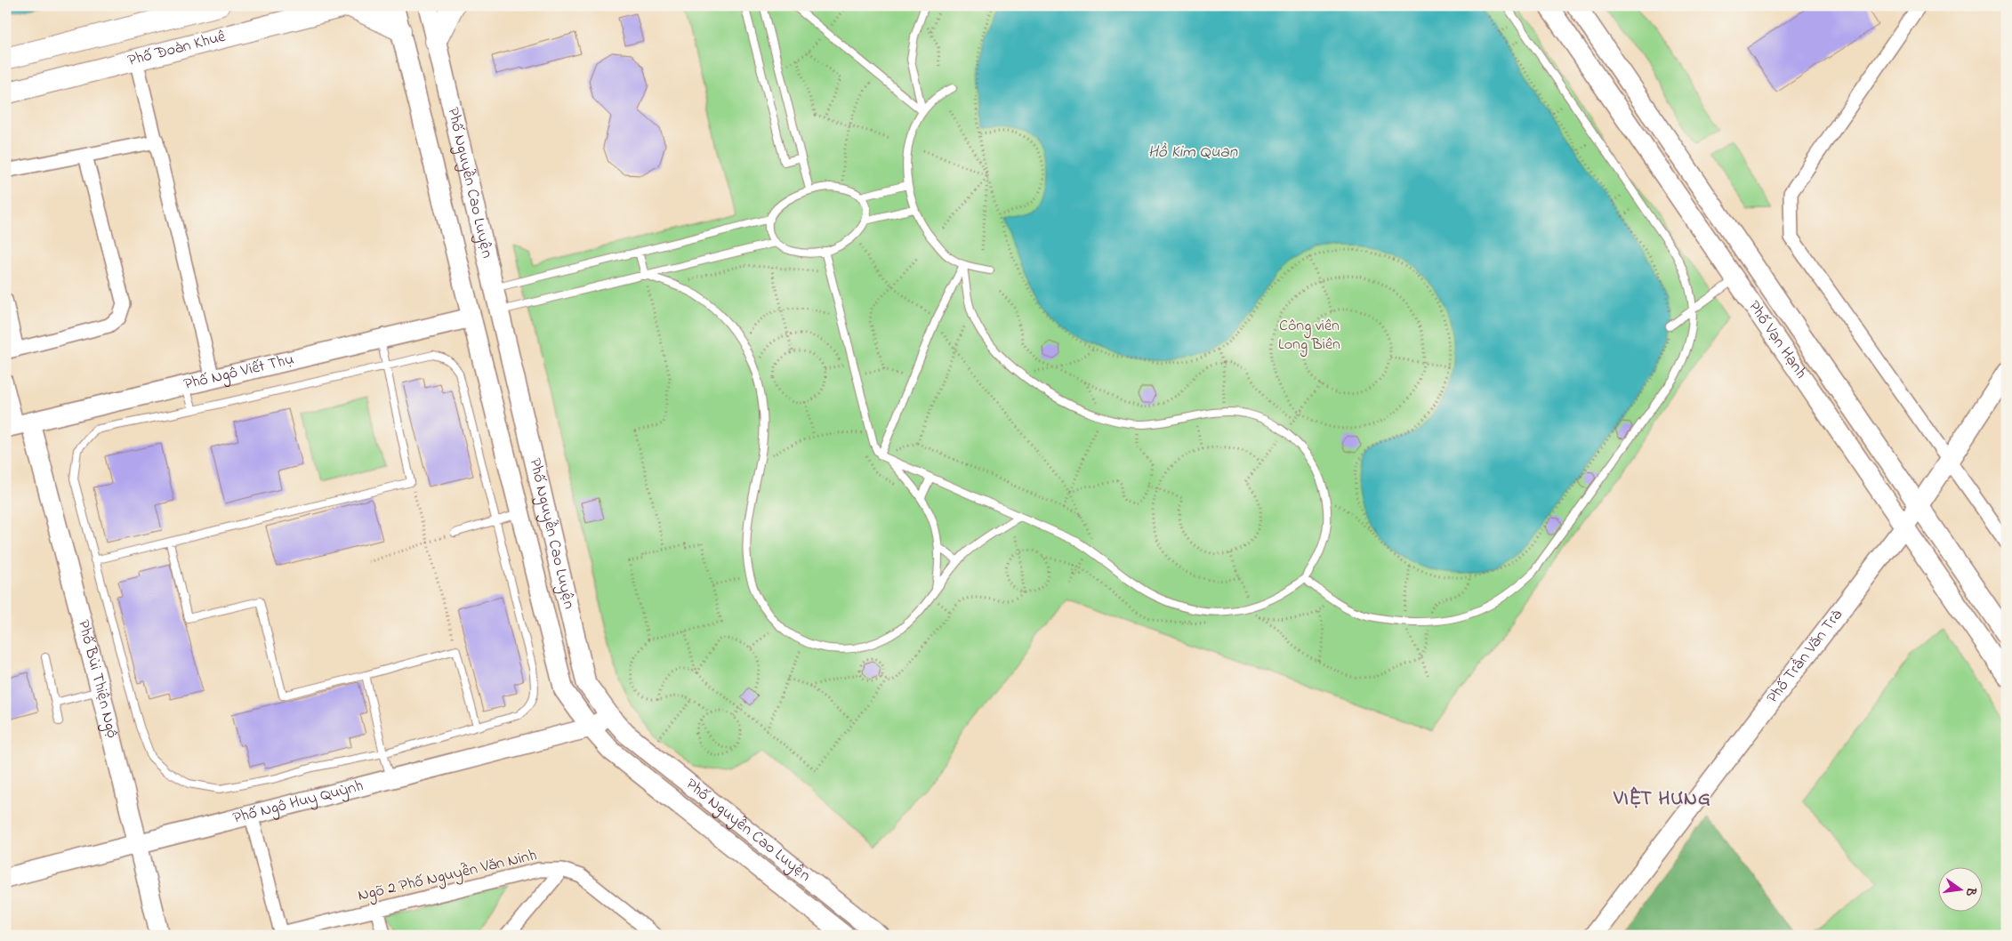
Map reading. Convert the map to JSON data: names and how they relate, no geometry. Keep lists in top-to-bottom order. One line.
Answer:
{"streets":{"main road":["Phố Đoàn Khuê"],"street":["Phố Nguyễn Cao Luyện","Phố Vạn Hạnh","Phố Ngô Viết Thụ","Phố Trần Văn Trà","Phố Bùi Thiện Ngộ","Phố Ngô Huy Quỳnh","Ngõ 2 Phố Nguyễn Văn Ninh"]},"crossings":[["Phố Nguyễn Cao Luyện","Phố Ngô Viết Thụ"],["Phố Nguyễn Cao Luyện","Phố Ngô Huy Quỳnh"],["Phố Vạn Hạnh","Phố Trần Văn Trà"],["Phố Ngô Viết Thụ","Phố Bùi Thiện Ngộ"],["Phố Bùi Thiện Ngộ","Phố Ngô Huy Quỳnh"]],"districts":["VIỆT HƯNG"],"water":["Hồ Kim Quan"],"parks":["Công viên Long Biên"],"north":"right"}
